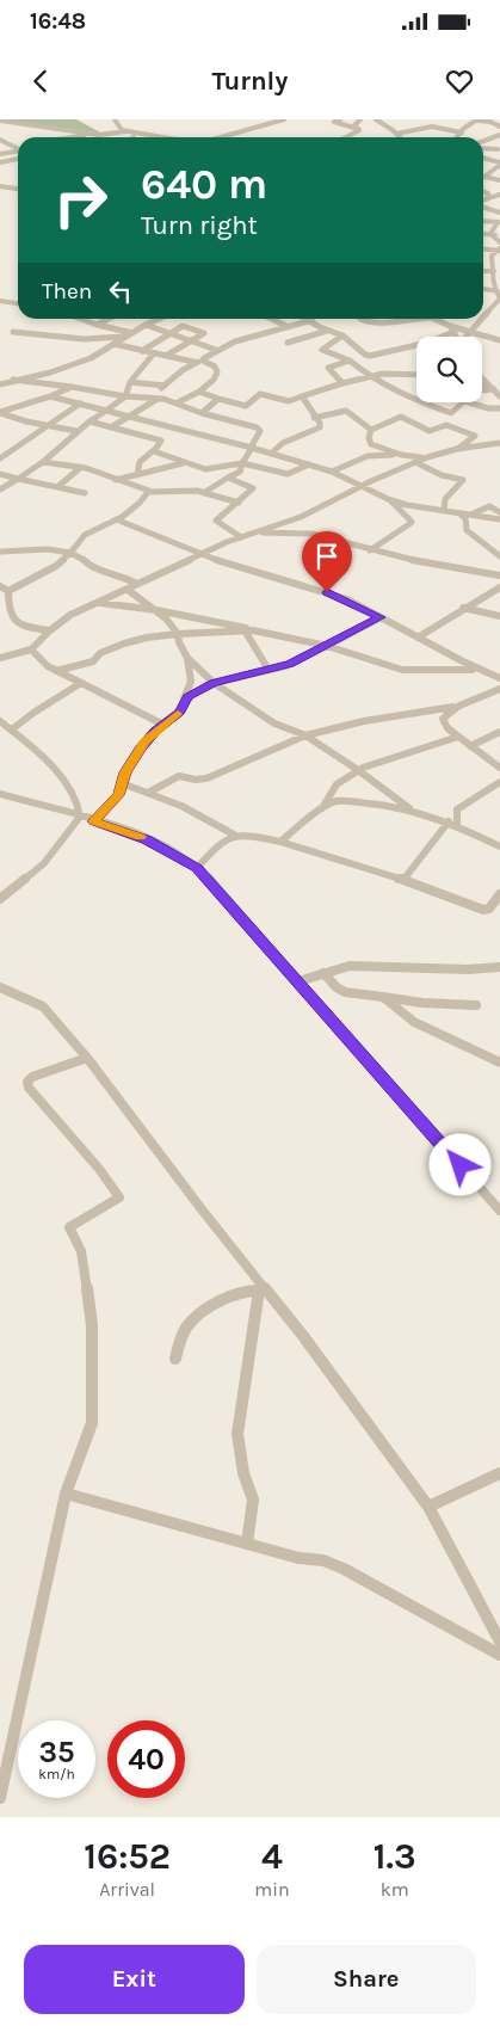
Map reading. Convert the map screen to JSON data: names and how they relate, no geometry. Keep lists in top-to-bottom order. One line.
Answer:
{"page":{"status":"16:48","header":"Turnly","turn":["640 m","Turn right"],"then":"Then","speed":"35 km/h","limit":"40","eta":["16:52","Arrival","4","min","1.3","km"],"buttons":["Exit","Share"]}}
